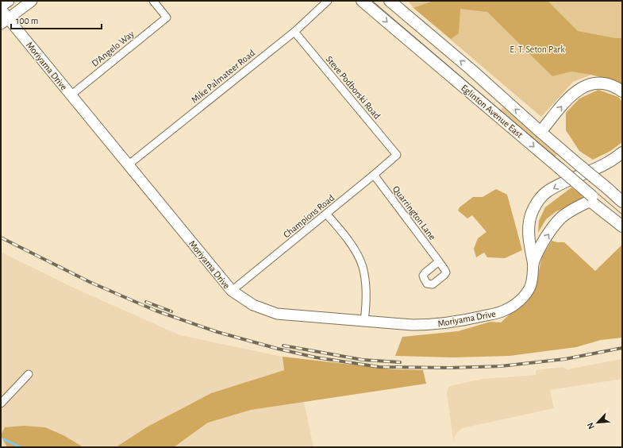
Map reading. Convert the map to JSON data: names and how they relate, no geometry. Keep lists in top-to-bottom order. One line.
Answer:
{"streets":{"main road":["Eglinton Avenue East"],"street":["D'Angelo Way","Moriyama Drive","Mike Palmateer Road","Steve Podborski Road","Quarrington Lane","Champions Road"]},"crossings":[["D'Angelo Way","Moriyama Drive"],["Moriyama Drive","Mike Palmateer Road"],["Moriyama Drive","Champions Road"],["Mike Palmateer Road","Steve Podborski Road"],["Steve Podborski Road","Champions Road"],["Quarrington Lane","Champions Road"]],"parks":["E. T. Seton Park"],"scale_bar":"100 m","north":"bottom left"}
